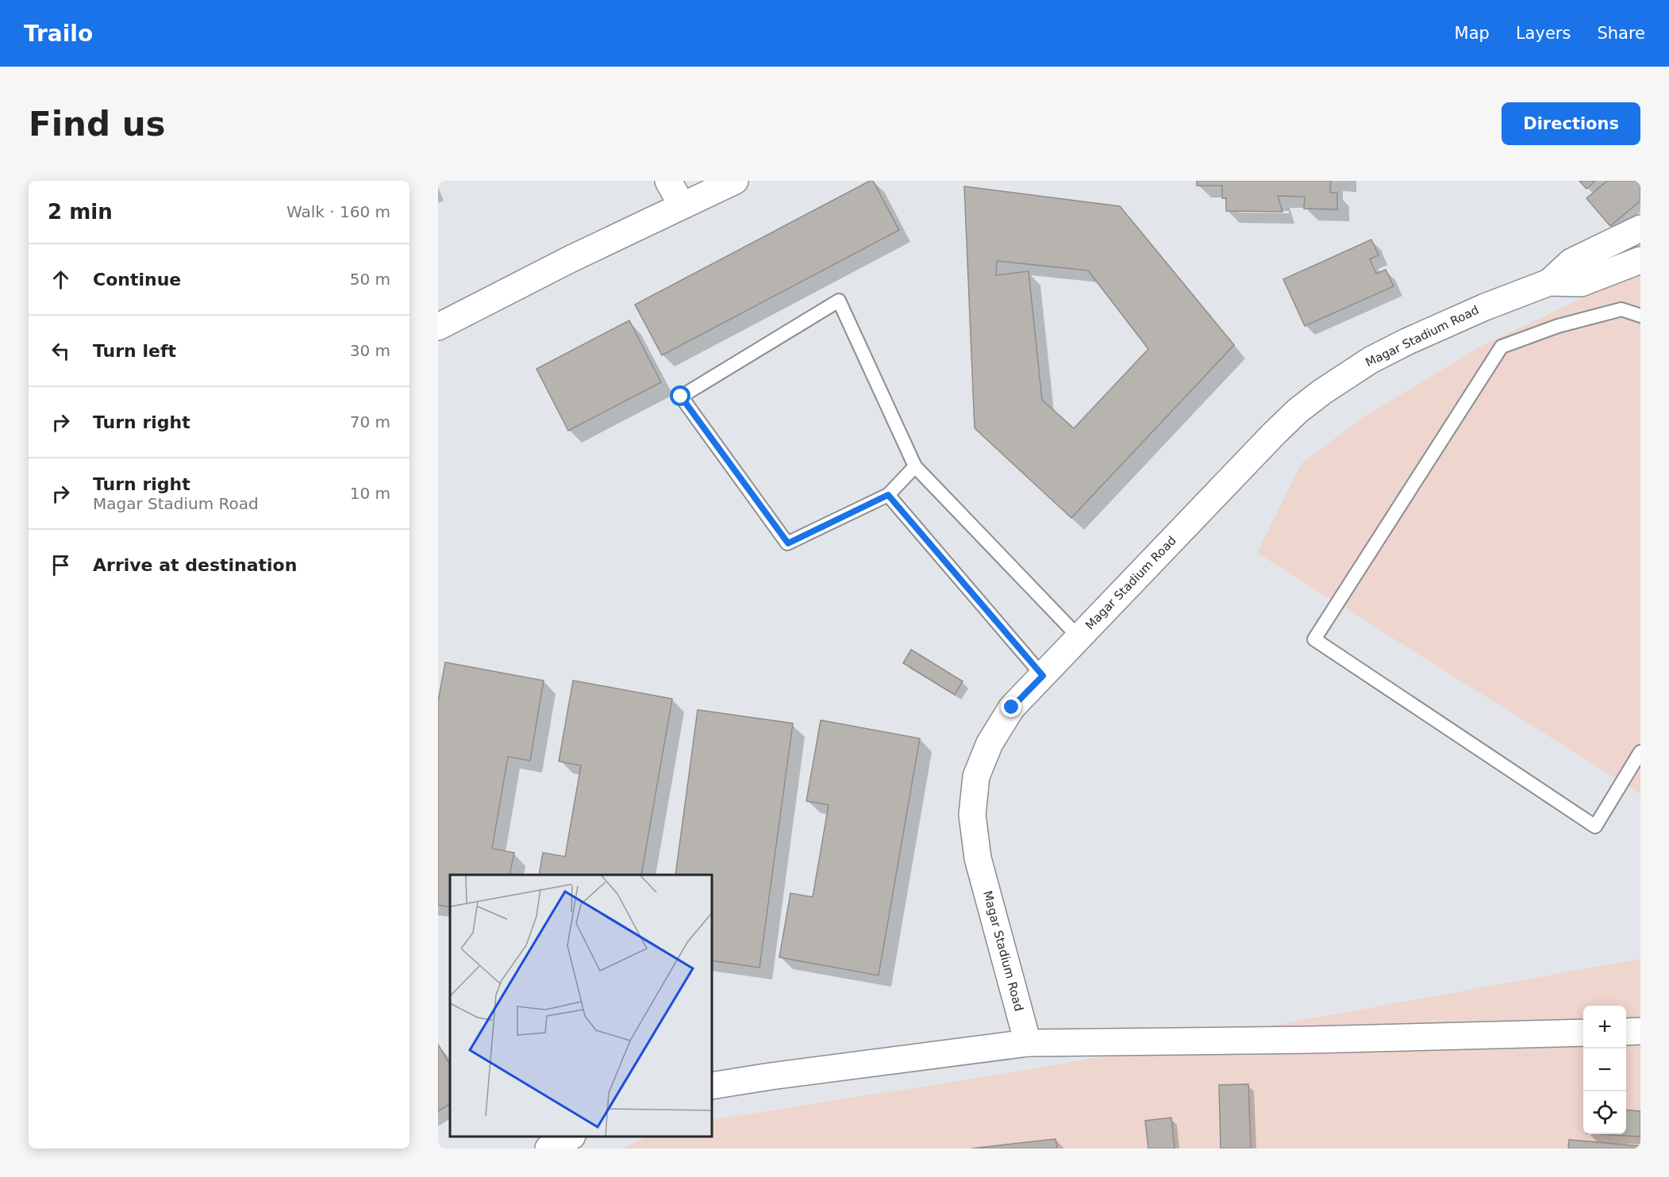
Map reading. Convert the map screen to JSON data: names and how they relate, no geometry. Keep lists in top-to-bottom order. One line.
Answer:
{"streets":{"street":["Magar Stadium Road"]},"page":{"header":"Trailo","nav":["Map","Layers","Share"],"buttons":"Directions","title":"Find us","heading":["2 min","Walk · 160 m"],"list":[["Continue","50 m"],["Turn left","30 m"],["Turn right","70 m"],["Turn right","Magar Stadium Road","10 m"],"Arrive at destination"],"map_buttons":["+","−"]}}
